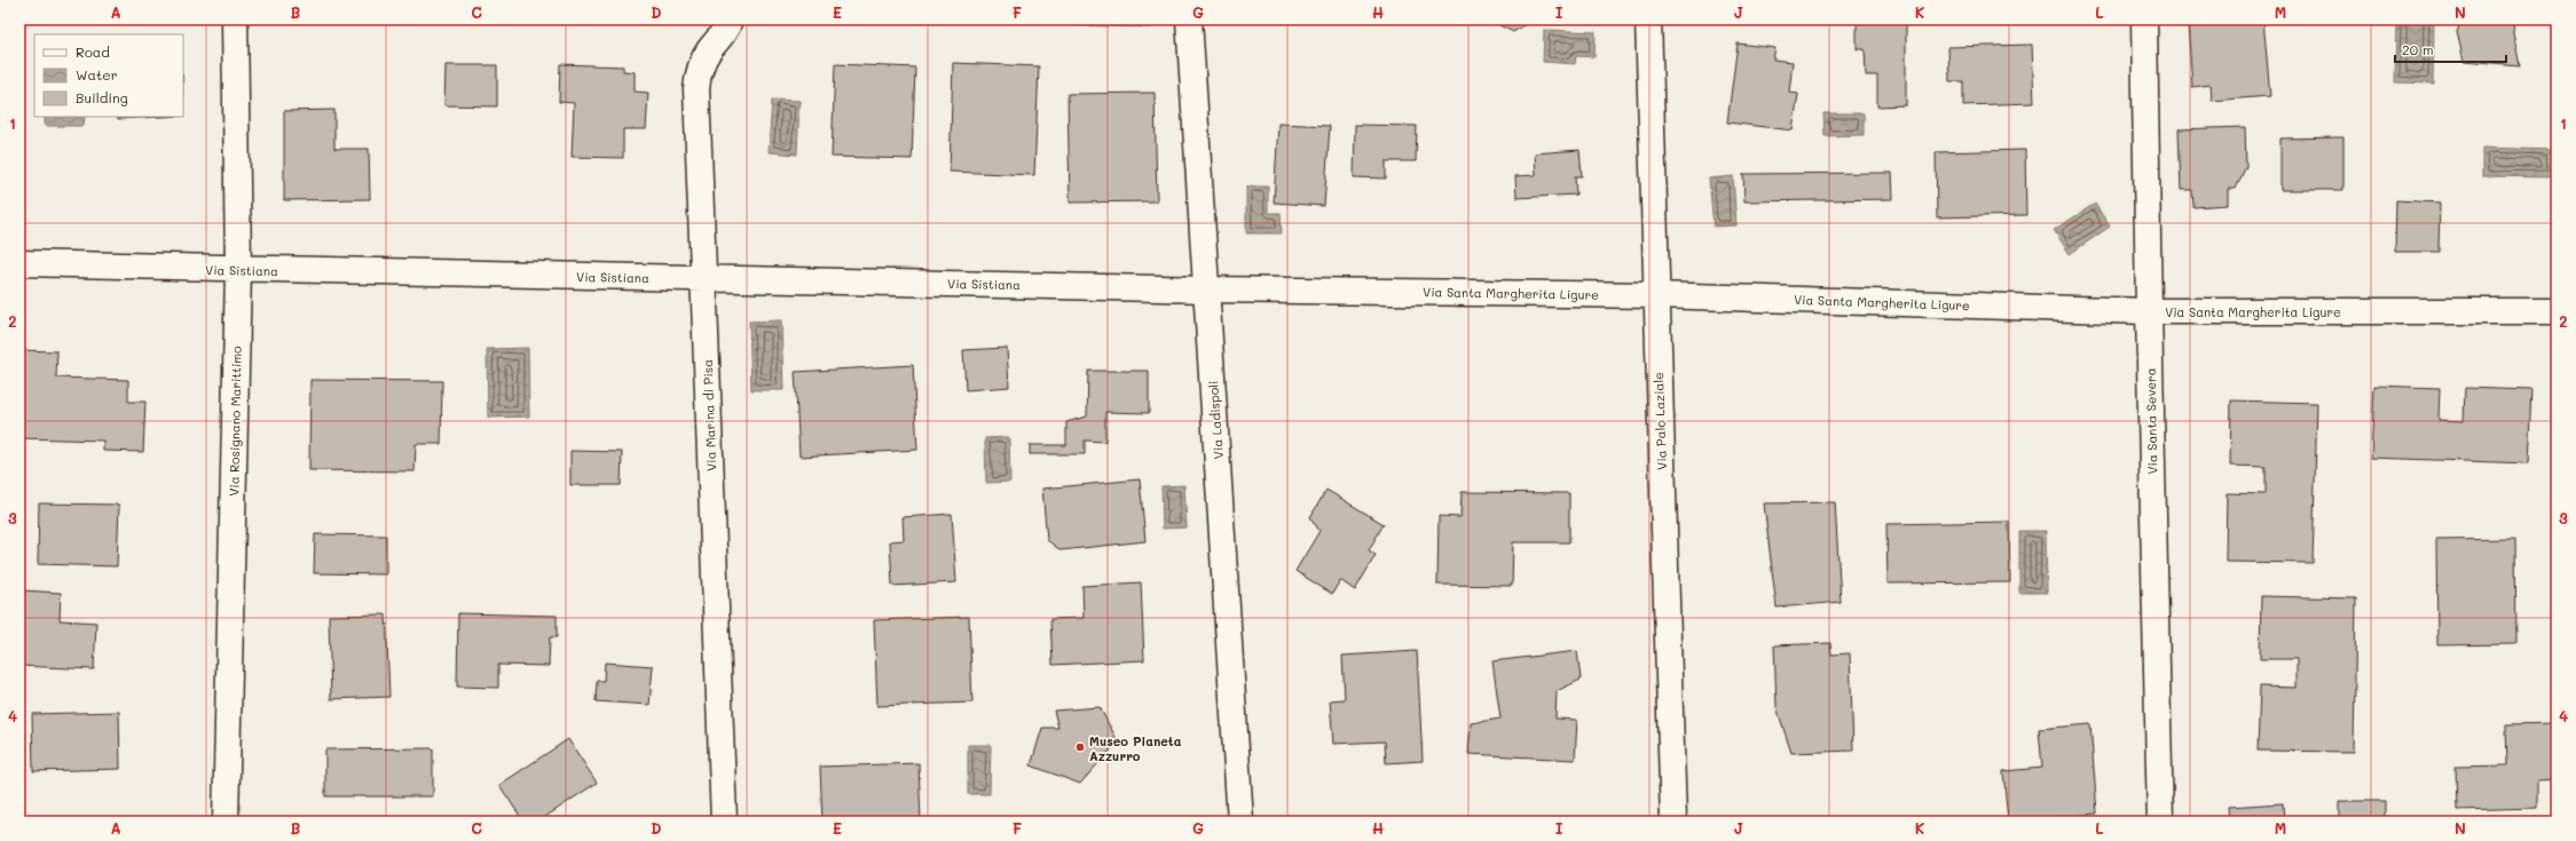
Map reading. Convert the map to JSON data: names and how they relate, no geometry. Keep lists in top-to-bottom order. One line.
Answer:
{"streets":{"street":["Via Sistiana","Via Santa Margherita Ligure","Via Marina di Pisa","Via Ladispoli","Via Rosignano Marittimo","Via Palo Laziale","Via Santa Severa"]},"crossings":[["Via Sistiana","Via Santa Margherita Ligure"],["Via Sistiana","Via Marina di Pisa"],["Via Sistiana","Via Ladispoli"],["Via Sistiana","Via Rosignano Marittimo"],["Via Santa Margherita Ligure","Via Ladispoli"],["Via Santa Margherita Ligure","Via Palo Laziale"],["Via Santa Margherita Ligure","Via Santa Severa"]],"places":["Museo Pianeta Azzurro"],"legend":["Road","Water","Building"],"scale_bar":"20 m","grid":{"columns":["A","B","C","D","E","F","G","H","I","J","K","L","M","N"],"rows":["1","2","3","4"]}}
